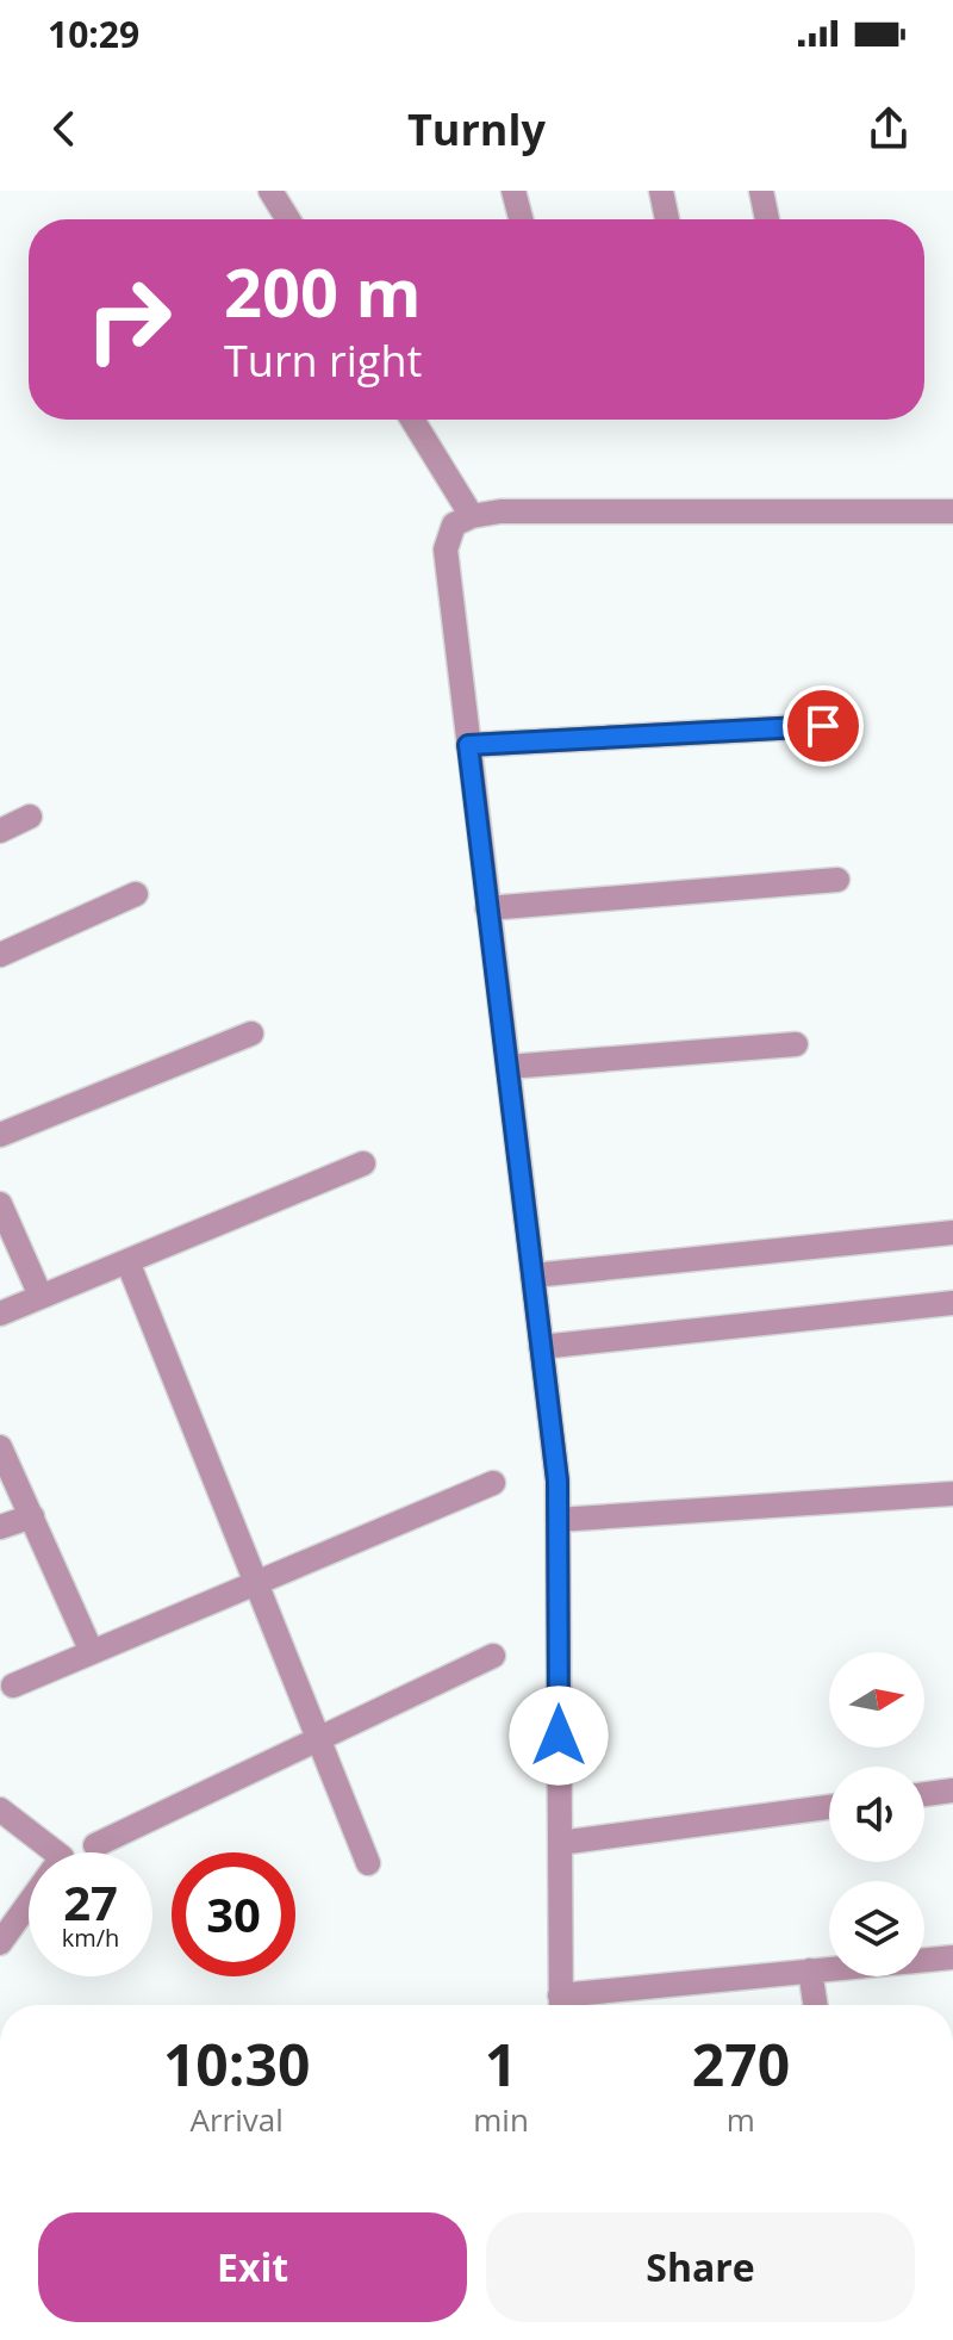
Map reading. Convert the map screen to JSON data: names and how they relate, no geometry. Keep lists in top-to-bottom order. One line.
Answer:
{"north":"right","page":{"status":"10:29","header":"Turnly","turn":["200 m","Turn right"],"speed":"27 km/h","limit":"30","eta":["10:30","Arrival","1","min","270","m"],"buttons":["Exit","Share"]}}
